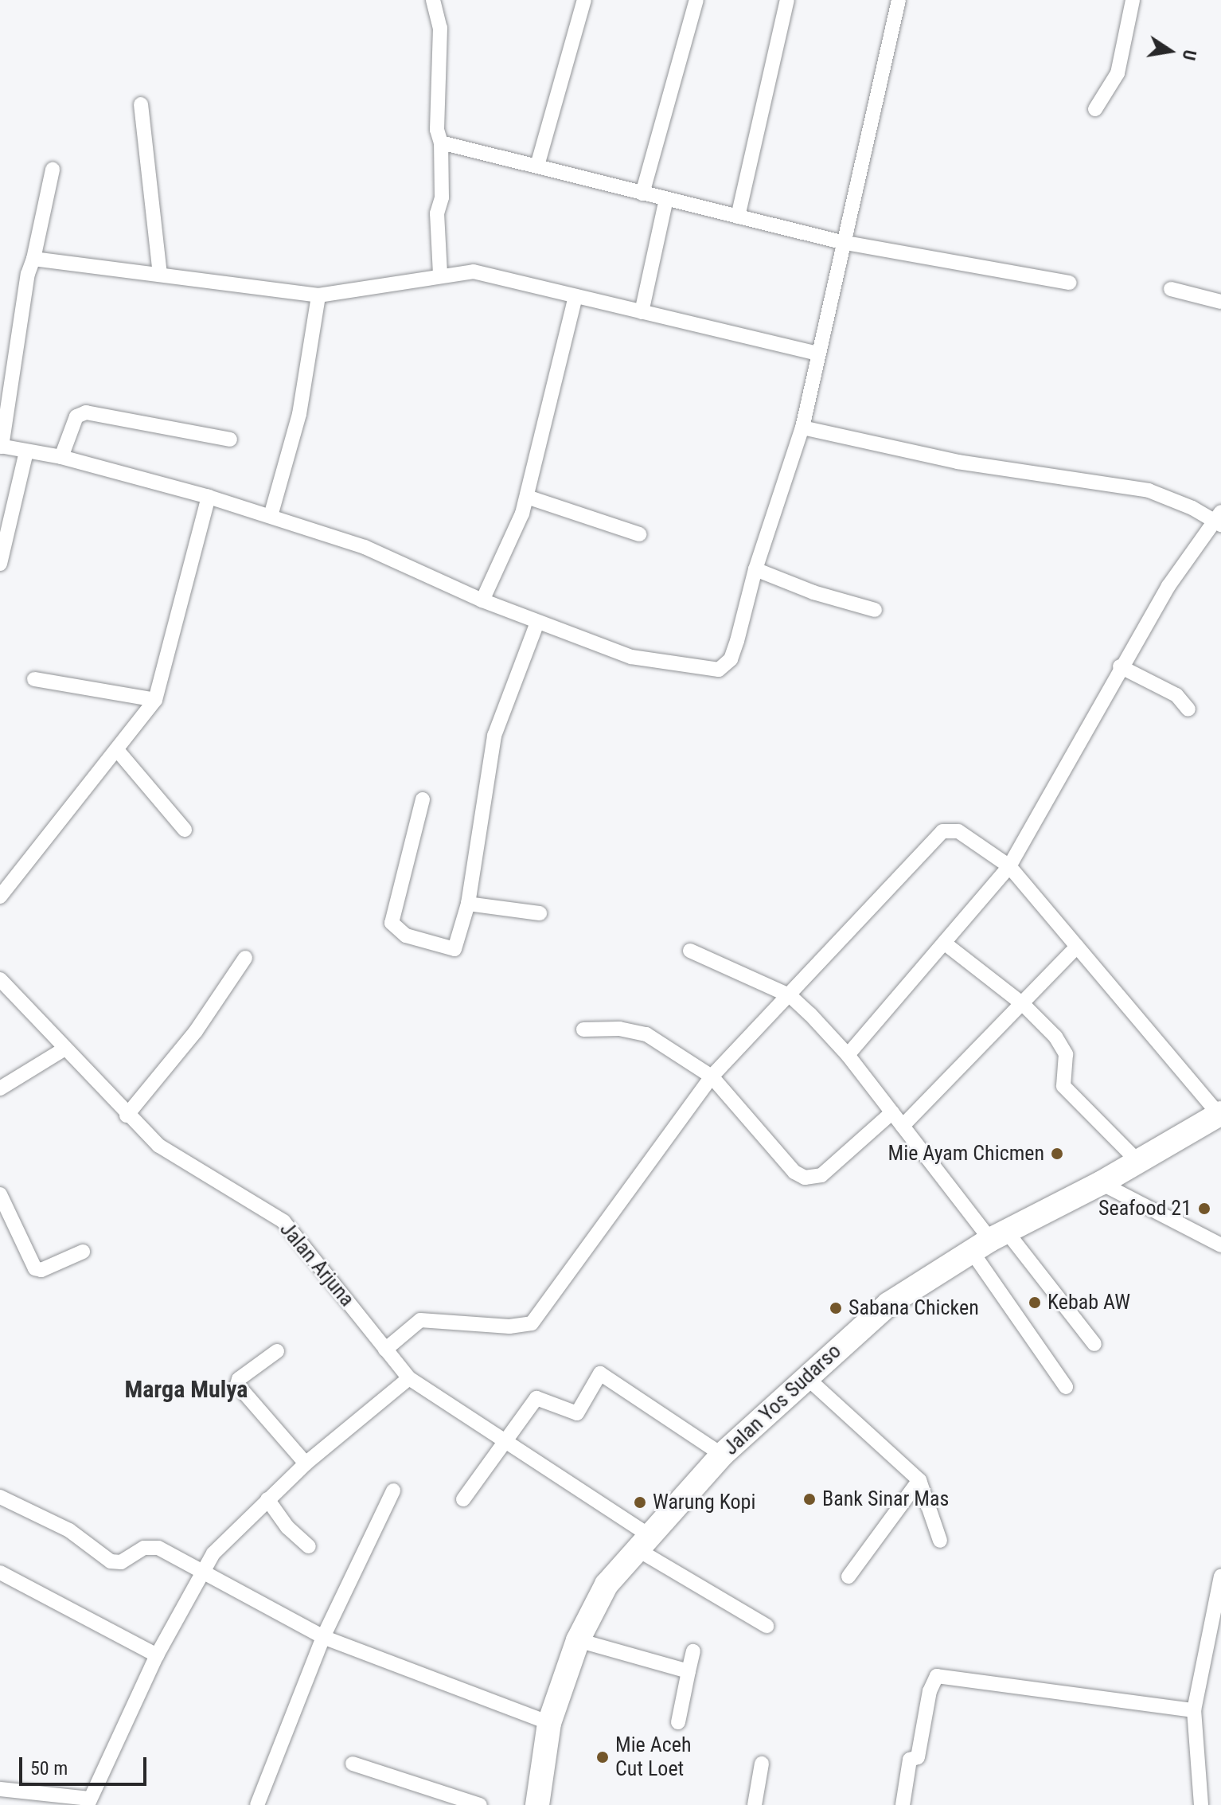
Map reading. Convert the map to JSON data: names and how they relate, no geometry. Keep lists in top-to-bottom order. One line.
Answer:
{"streets":{"highway":["Jalan Yos Sudarso"],"street":["Jalan Arjuna"]},"crossings":[["Jalan Arjuna","Jalan Yos Sudarso"]],"districts":["Marga Mulya"],"places":["Mie Ayam Chicmen","Seafood 21","Kebab AW","Sabana Chicken","Bank Sinar Mas","Warung Kopi","Mie Aceh Cut Loet"],"scale_bar":"50 m","north":"right"}
